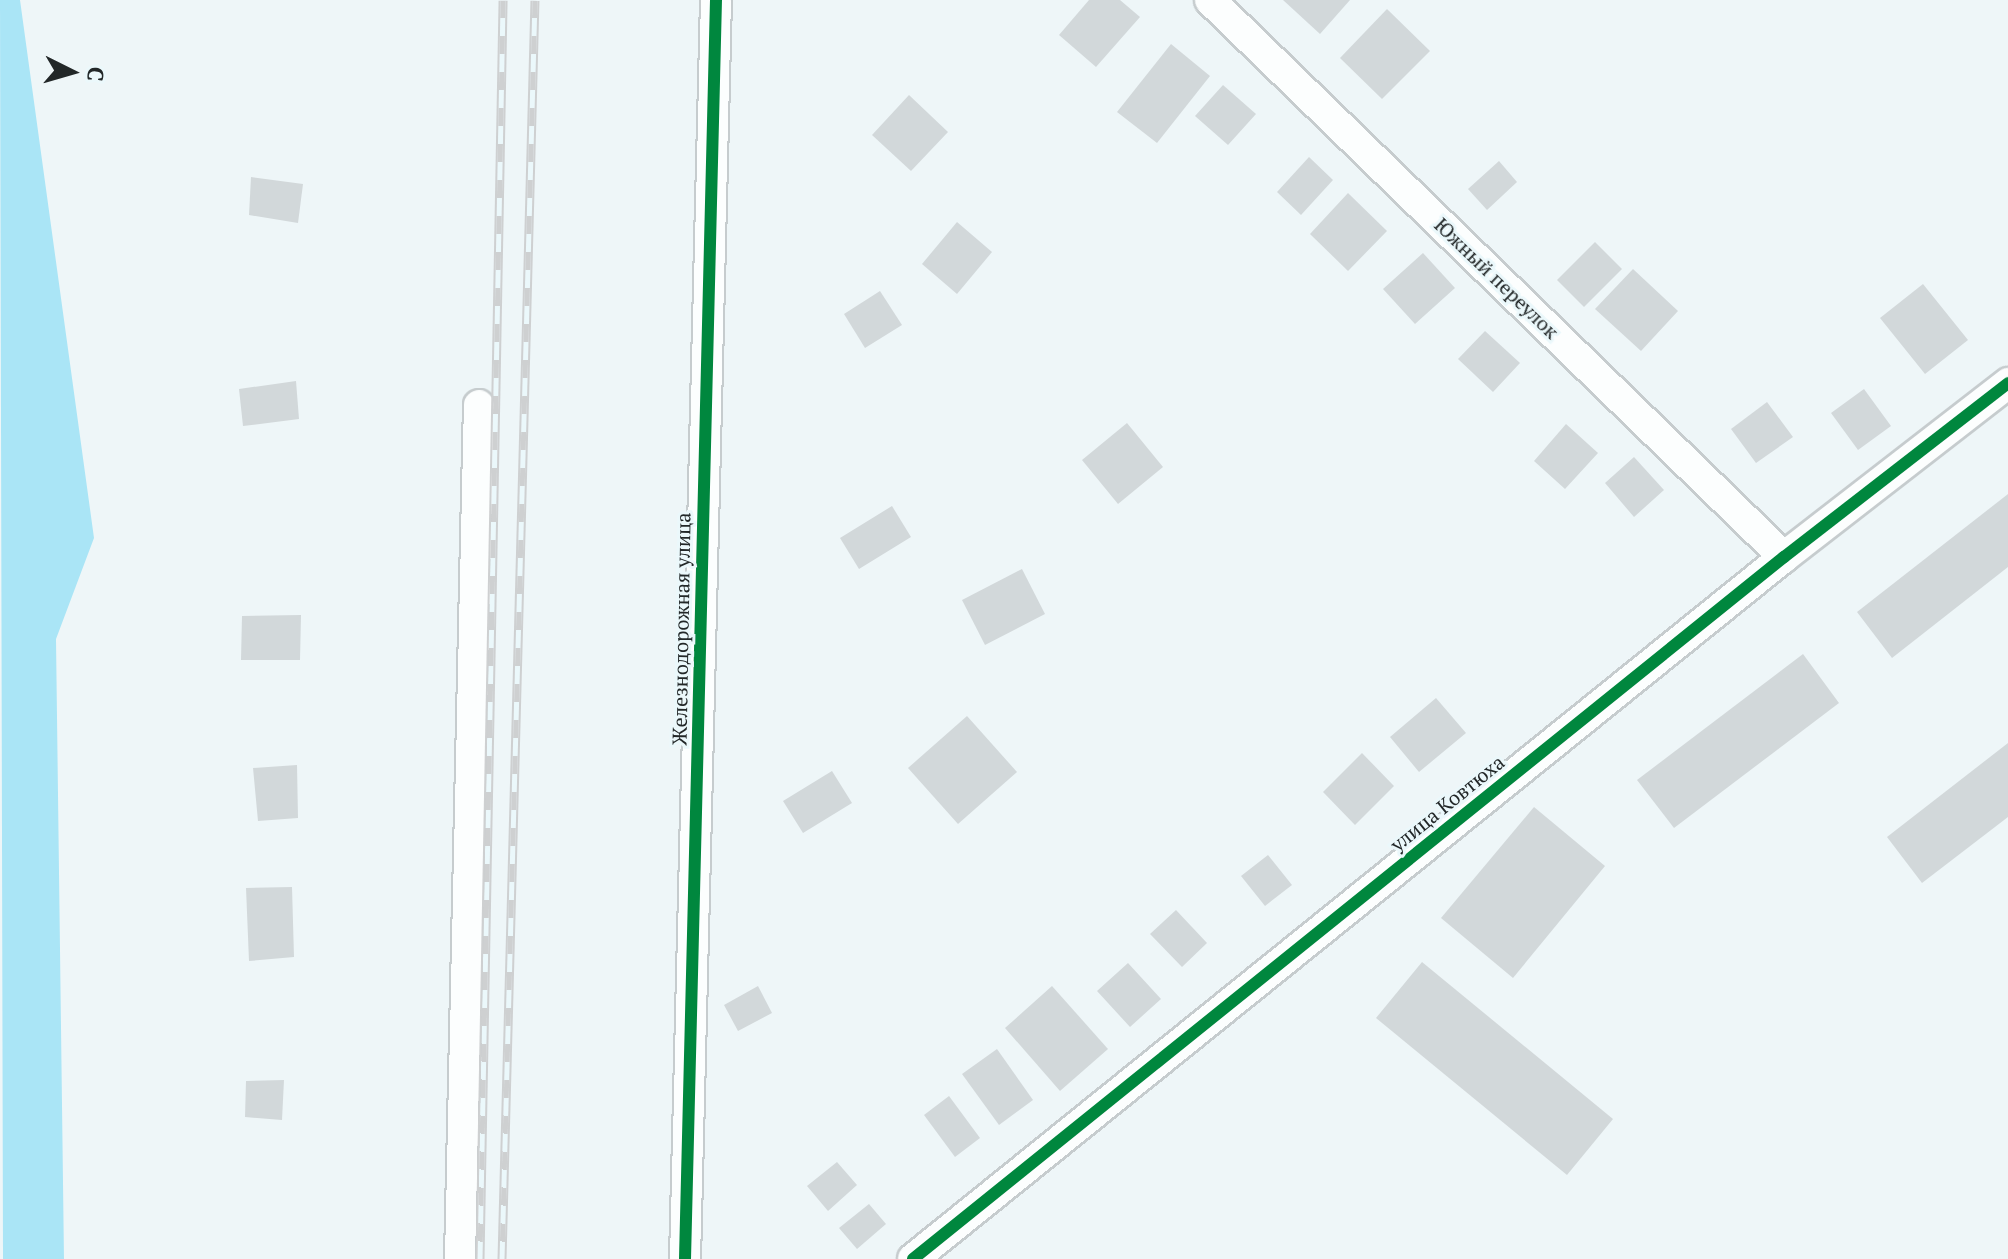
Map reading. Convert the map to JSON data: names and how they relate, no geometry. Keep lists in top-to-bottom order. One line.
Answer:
{"streets":{"street":["Южный переулок","Железнодорожная улица","улица Ковтюха"]},"crossings":[["Южный переулок","улица Ковтюха"]],"north":"right"}
